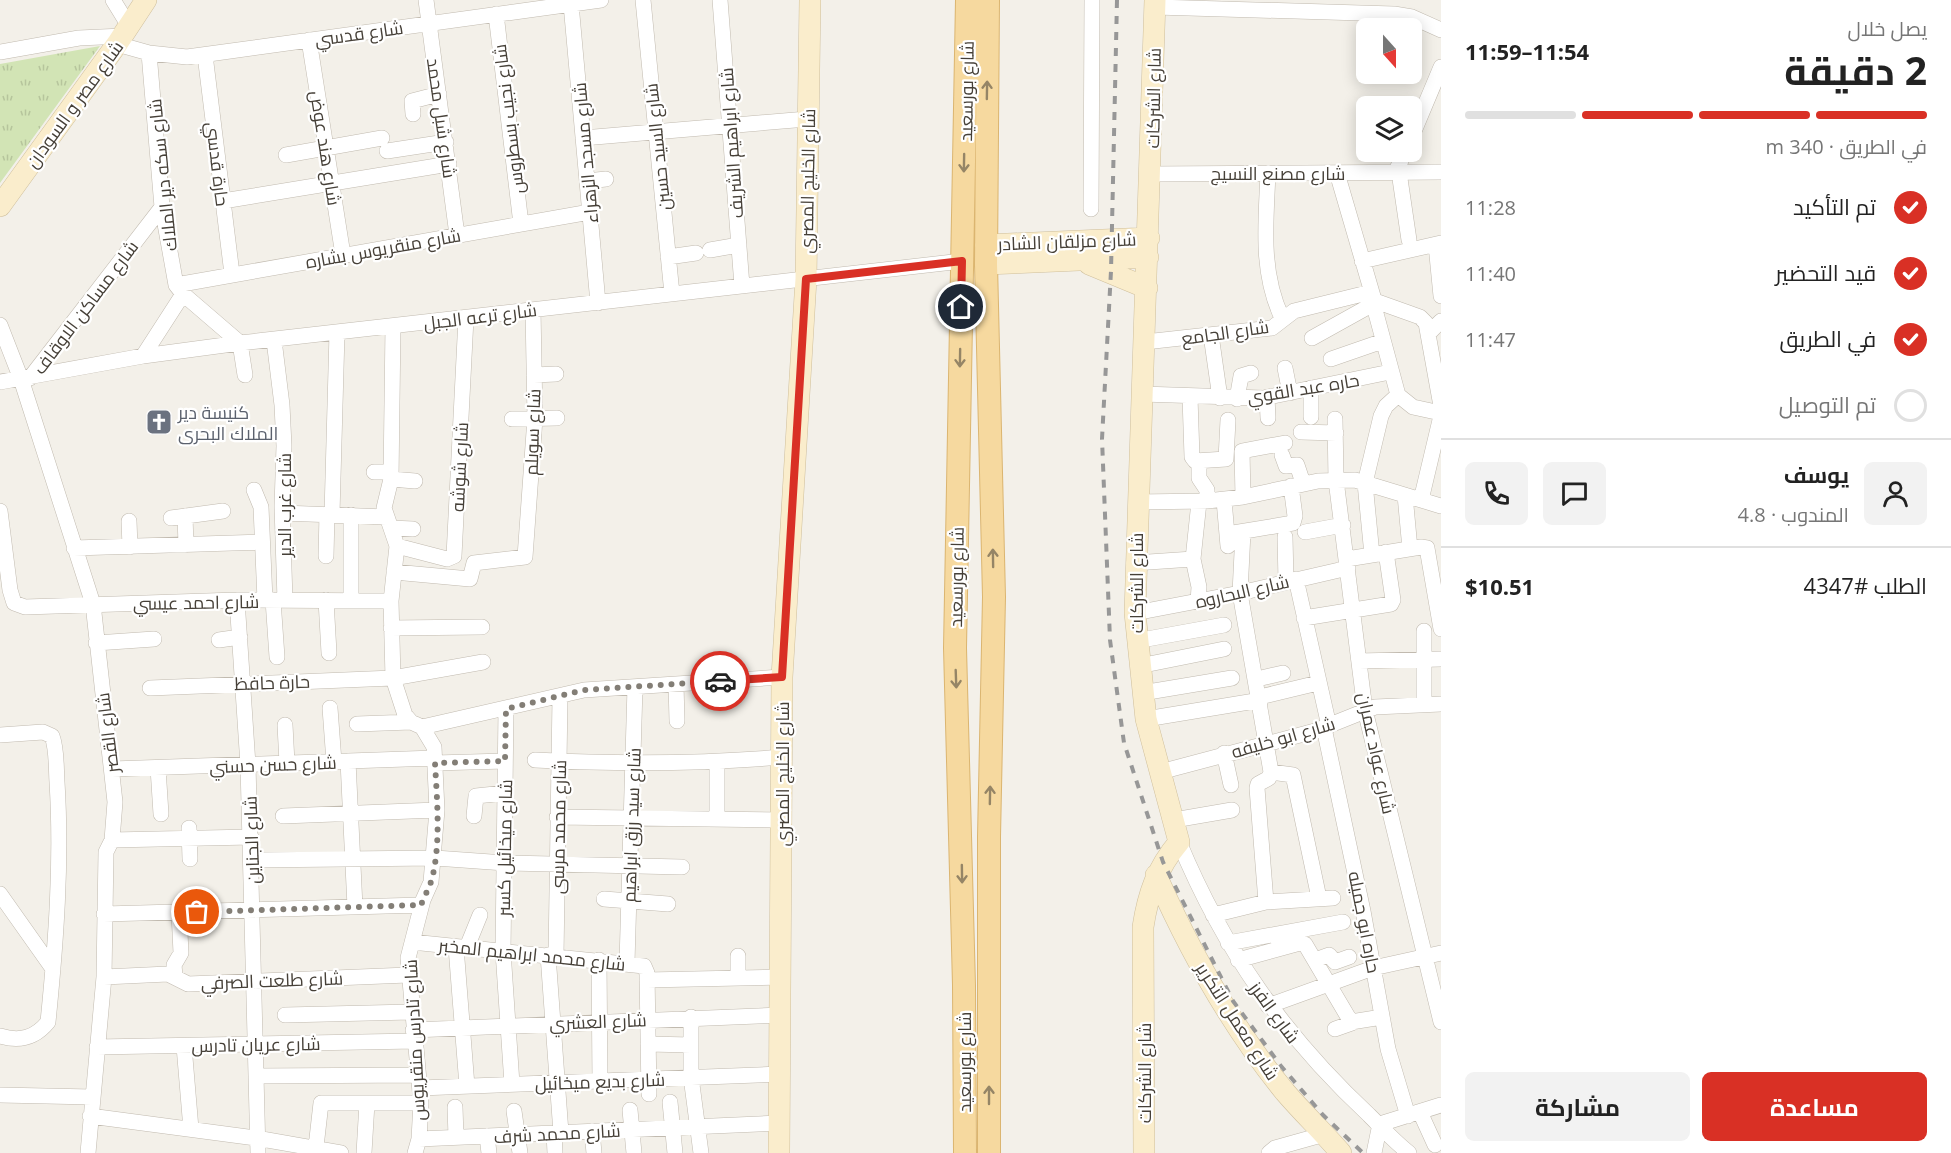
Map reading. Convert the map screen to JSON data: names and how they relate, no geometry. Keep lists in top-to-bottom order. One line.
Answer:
{"streets":{"main road":["شارع بورسعيد"],"street":["شارع قدسي","شارع الشركات","شارع مصر و السودان","شارع شبل محمد","شارع نجيب بسطروس","شارع ابراهيم الشريف","شارع السيد حسين","شارع هند عوض","شارع مسجد الزهراء","حارة قدسي","شارع مصنع النسيج","شارع سكه دير الملاك","شارع الخليج المصري","شارع مزلقان الشادر","شارع منقريوس بشاره","شارع مساكن الاوقاف","شارع ترعه الجبل","شارع الجامع","حاره عبد القوي","شارع سويلم","شارع شوشه","شارع غرب الدير","شارع البحاروه","شارع احمد عيسي","حارة حافظ","شارع القصر","شارع ابو خليفه","شارع عواد عمران","شارع حسن حسني","شارع سيد رزق ابراهيم","شارع محمد مرسى","شارع الجناين","شارع ميخائيل كسبر","حاره ابو جميله","شارع محمد ابراهيم المخبر","شارع طلعت الصرفي","شارع الفرز","شارع العشري","شارع معمل التكرير","شارع تادرس منقريوس","شارع عريان تادرس","شارع بديع ميخائيل","شارع محمد شرف"]},"crossings":[["شارع قدسي","شارع مصر و السودان"],["شارع قدسي","شارع شبل محمد"],["شارع قدسي","شارع نجيب بسطروس"],["شارع قدسي","شارع هند عوض"],["شارع قدسي","شارع مسجد الزهراء"],["شارع قدسي","حارة قدسي"],["شارع قدسي","شارع سكه دير الملاك"],["شارع بورسعيد","شارع مزلقان الشادر"],["شارع بورسعيد","شارع ترعه الجبل"],["شارع الشركات","شارع مصنع النسيج"],["شارع الشركات","شارع مزلقان الشادر"],["شارع الشركات","شارع الجامع"],["شارع الشركات","حاره عبد القوي"],["شارع الشركات","شارع البحاروه"],["شارع الشركات","شارع ابو خليفه"],["شارع الشركات","شارع الفرز"],["شارع الشركات","شارع معمل التكرير"],["شارع شبل محمد","شارع منقريوس بشاره"],["شارع نجيب بسطروس","شارع منقريوس بشاره"],["شارع ابراهيم الشريف","شارع ترعه الجبل"],["شارع السيد حسين","شارع ترعه الجبل"],["شارع هند عوض","شارع منقريوس بشاره"],["شارع مسجد الزهراء","شارع منقريوس بشاره"],["شارع مسجد الزهراء","شارع ترعه الجبل"],["حارة قدسي","شارع منقريوس بشاره"],["شارع سكه دير الملاك","شارع منقريوس بشاره"],["شارع سكه دير الملاك","شارع مساكن الاوقاف"],["شارع الخليج المصري","شارع ترعه الجبل"],["شارع الخليج المصري","شارع العشري"],["شارع الخليج المصري","شارع بديع ميخائيل"],["شارع الخليج المصري","شارع محمد شرف"],["شارع مساكن الاوقاف","شارع ترعه الجبل"],["شارع مساكن الاوقاف","شارع القصر"],["شارع ترعه الجبل","شارع سويلم"],["شارع ترعه الجبل","شارع شوشه"],["شارع ترعه الجبل","شارع غرب الدير"],["شارع ترعه الجبل","شارع القصر"],["شارع غرب الدير","شارع احمد عيسي"],["شارع البحاروه","شارع عواد عمران"],["شارع البحاروه","حاره ابو جميله"],["شارع احمد عيسي","شارع القصر"],["شارع احمد عيسي","شارع الجناين"],["شارع احمد عيسي","شارع تادرس منقريوس"],["حارة حافظ","شارع الجناين"],["حارة حافظ","شارع تادرس منقريوس"],["شارع القصر","شارع حسن حسني"],["شارع القصر","شارع طلعت الصرفي"],["شارع القصر","شارع عريان تادرس"],["شارع ابو خليفه","شارع عواد عمران"],["شارع ابو خليفه","حاره ابو جميله"],["شارع حسن حسني","شارع الجناين"],["شارع حسن حسني","شارع ميخائيل كسبر"],["شارع حسن حسني","شارع تادرس منقريوس"],["شارع سيد رزق ابراهيم","شارع محمد ابراهيم المخبر"],["شارع محمد مرسى","شارع محمد ابراهيم المخبر"],["شارع محمد مرسى","شارع العشري"],["شارع محمد مرسى","شارع بديع ميخائيل"],["شارع محمد مرسى","شارع محمد شرف"],["شارع الجناين","شارع طلعت الصرفي"],["شارع الجناين","شارع عريان تادرس"],["شارع ميخائيل كسبر","شارع محمد ابراهيم المخبر"],["شارع ميخائيل كسبر","شارع العشري"],["شارع ميخائيل كسبر","شارع بديع ميخائيل"],["شارع محمد ابراهيم المخبر","شارع تادرس منقريوس"],["شارع طلعت الصرفي","شارع تادرس منقريوس"],["شارع العشري","شارع تادرس منقريوس"],["شارع العشري","شارع عريان تادرس"],["شارع تادرس منقريوس","شارع عريان تادرس"],["شارع تادرس منقريوس","شارع بديع ميخائيل"],["شارع تادرس منقريوس","شارع محمد شرف"]],"places":{"church":["كنيسة دير الملاك البحرى"]},"north":"bottom","page":{"heading":["2 دقيقة","يصل خلال","11:54–11:59"],"panel":["يوسف","المندوب · 4.8","الطلب #4347","$10.51"],"bar":"في الطريق · 340 m","list":[["تم التأكيد","11:28"],["قيد التحضير","11:40"],["في الطريق","11:47"],"تم التوصيل"],"buttons":["مساعدة","مشاركة"]}}
